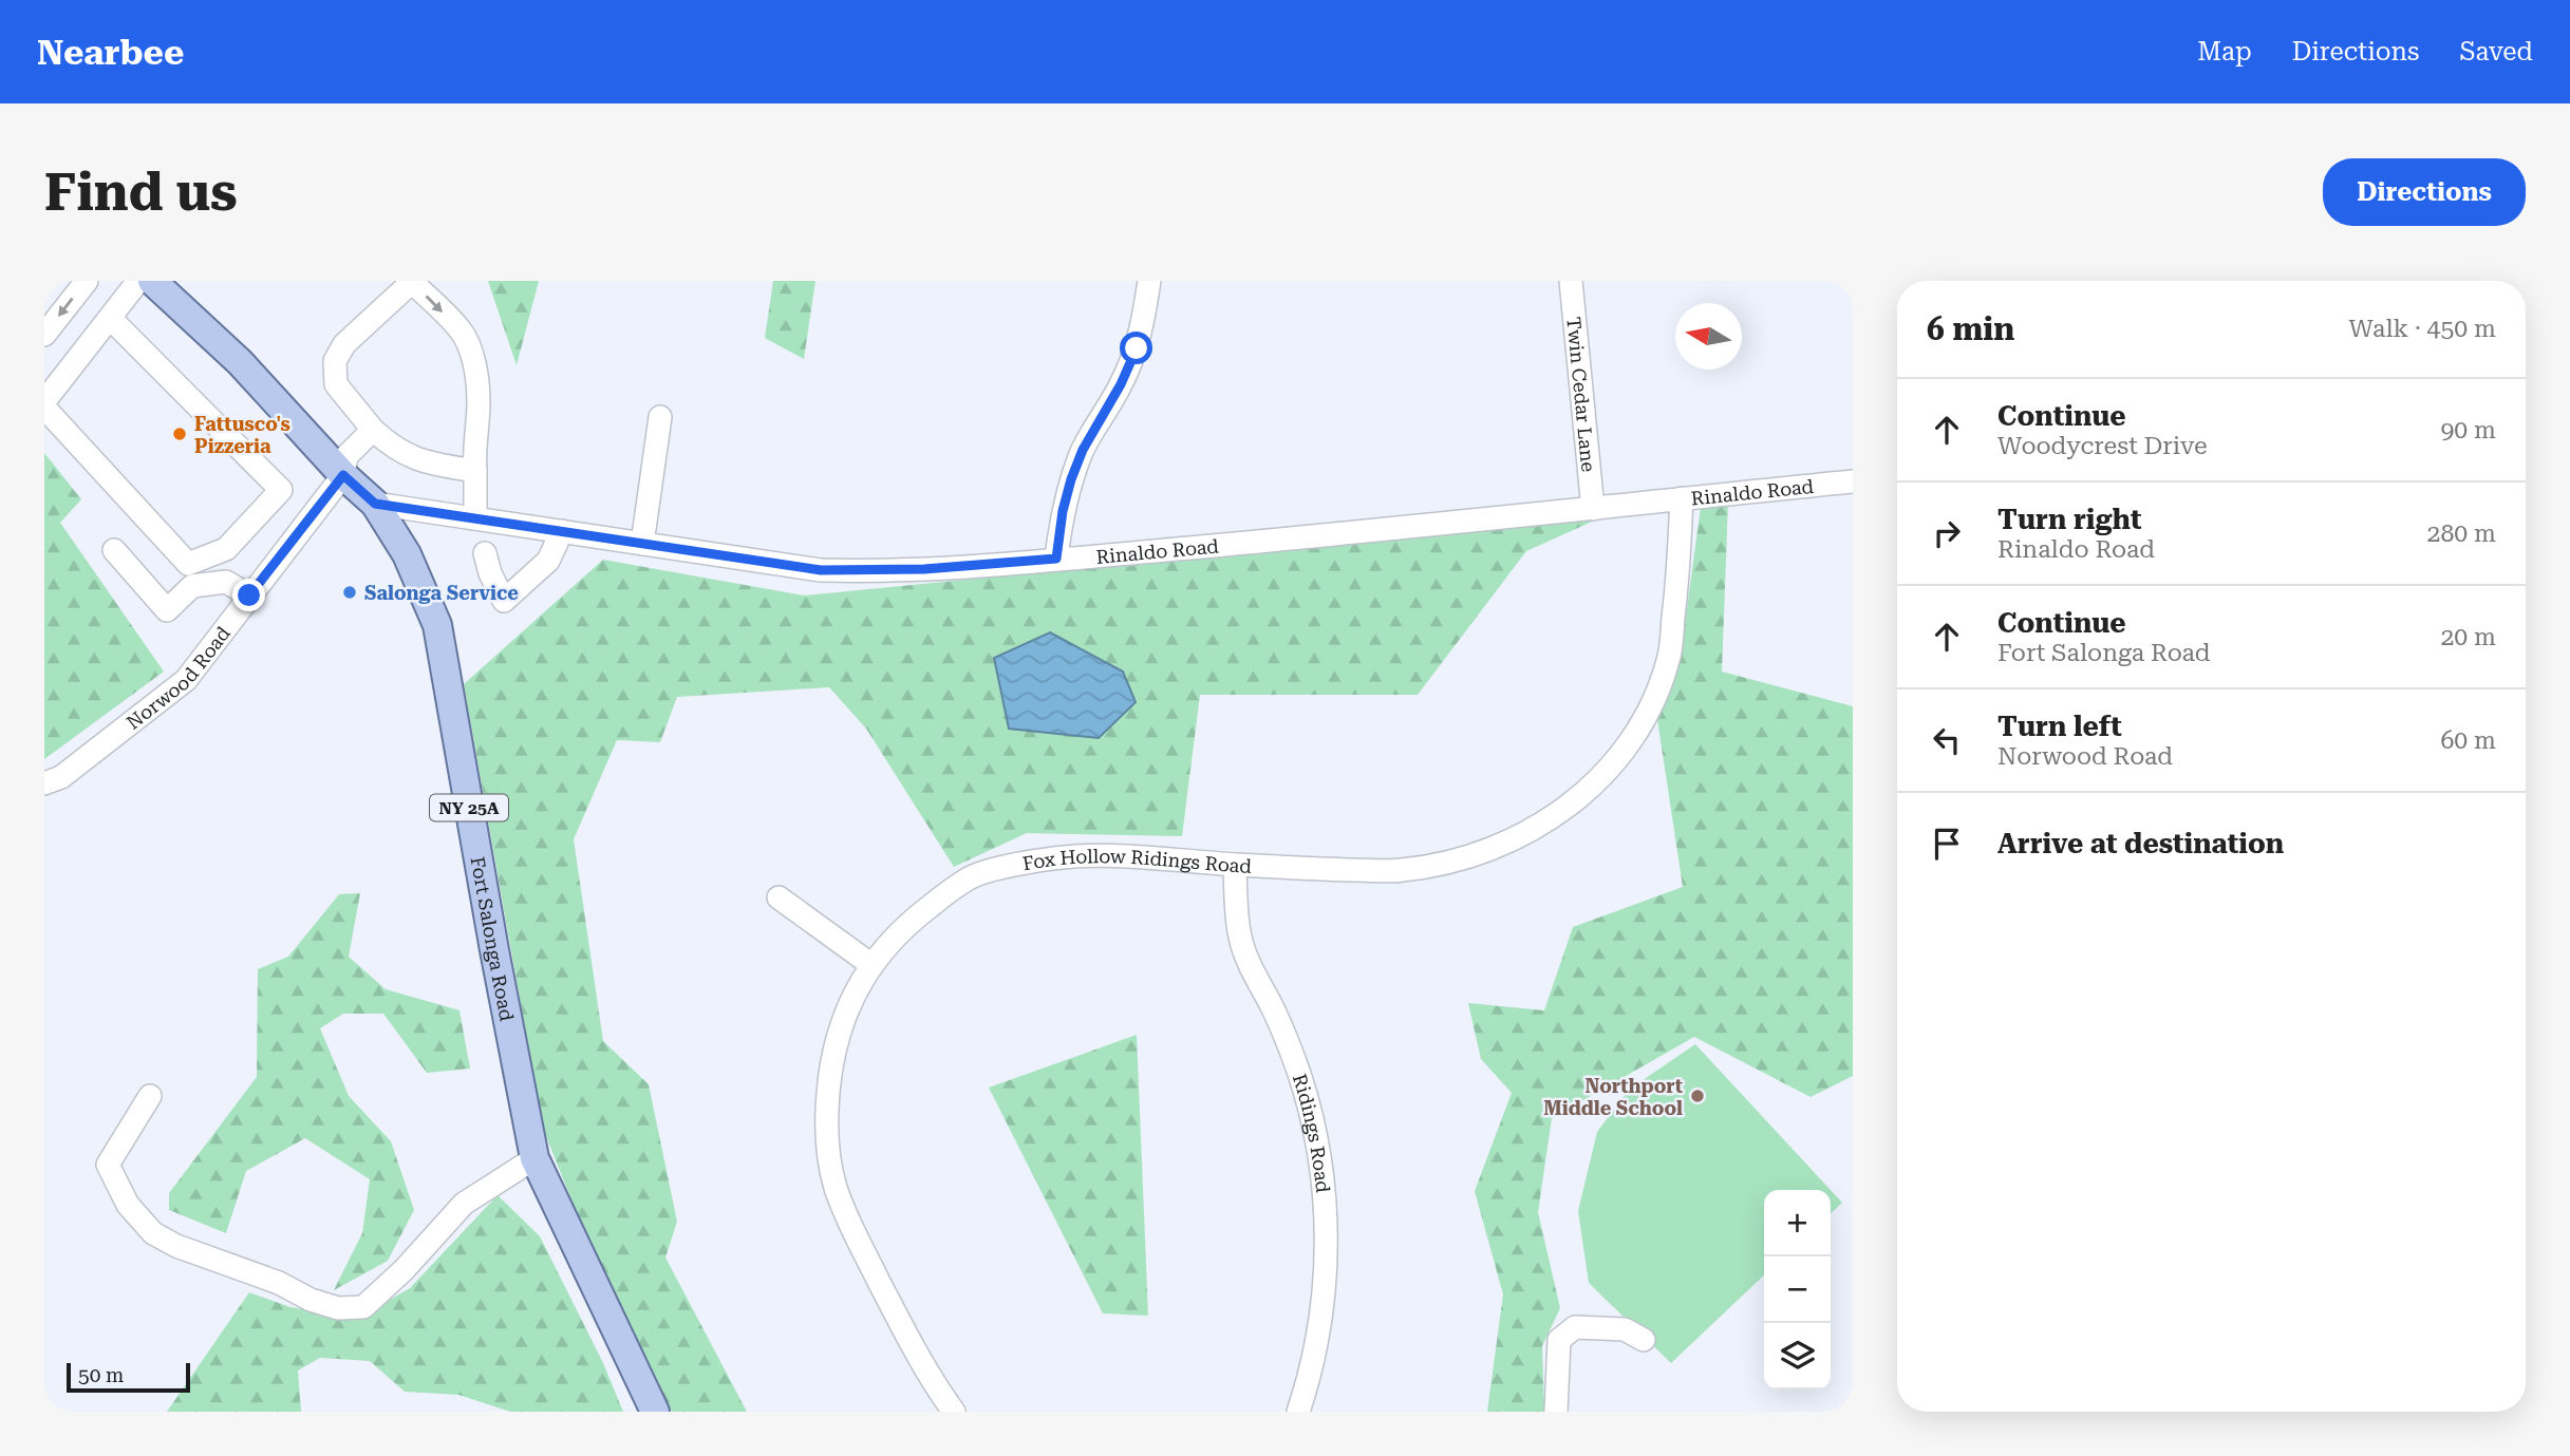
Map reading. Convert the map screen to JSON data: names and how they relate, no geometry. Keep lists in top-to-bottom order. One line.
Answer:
{"streets":{"main road":["NY 25A","Fort Salonga Road"],"street":["Twin Cedar Lane","Rinaldo Road","Norwood Road","Fox Hollow Ridings Road","Ridings Road"]},"crossings":[["Twin Cedar Lane","Rinaldo Road"],["Rinaldo Road","Fox Hollow Ridings Road"],["Rinaldo Road","Fort Salonga Road"],["Norwood Road","Fort Salonga Road"],["Fox Hollow Ridings Road","Ridings Road"]],"places":["Fattusco's Pizzeria","Salonga Service","Northport Middle School"],"scale_bar":"50 m","north":"left","page":{"header":"Nearbee","nav":["Map","Directions","Saved"],"buttons":"Directions","title":"Find us","heading":["6 min","Walk · 450 m"],"list":[["Continue","Woodycrest Drive","90 m"],["Turn right","Rinaldo Road","280 m"],["Continue","Fort Salonga Road","20 m"],["Turn left","Norwood Road","60 m"],"Arrive at destination"],"map_buttons":["+","−"],"scale":"50 m"}}
